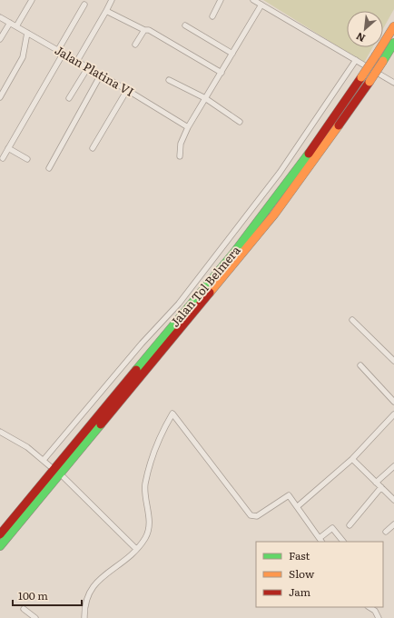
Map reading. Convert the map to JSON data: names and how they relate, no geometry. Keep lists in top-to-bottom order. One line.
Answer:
{"streets":{"highway":["Jalan Tol Belmera"],"street":["Jalan Platina VI"]},"legend":["Fast","Slow","Jam"],"scale_bar":"100 m","north":"bottom left"}
